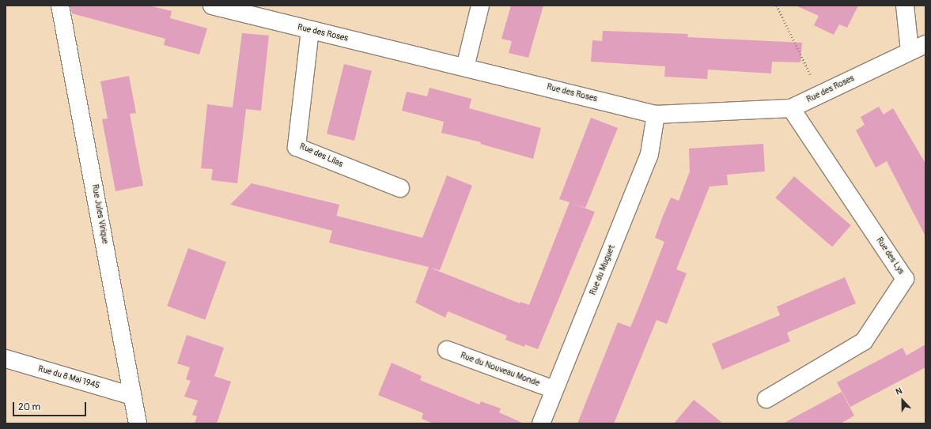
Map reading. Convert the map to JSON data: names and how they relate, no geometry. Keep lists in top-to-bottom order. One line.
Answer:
{"streets":{"street":["Rue des Roses","Rue des Lilas","Rue Jules Virique","Rue des Lys","Rue du Muguet","Rue du Nouveau Monde","Rue du 8 Mai 1945"]},"crossings":[["Rue des Roses","Rue des Lilas"],["Rue des Roses","Rue des Lys"],["Rue des Roses","Rue du Muguet"],["Rue Jules Virique","Rue du 8 Mai 1945"],["Rue du Muguet","Rue du Nouveau Monde"]],"scale_bar":"20 m","north":"top"}
